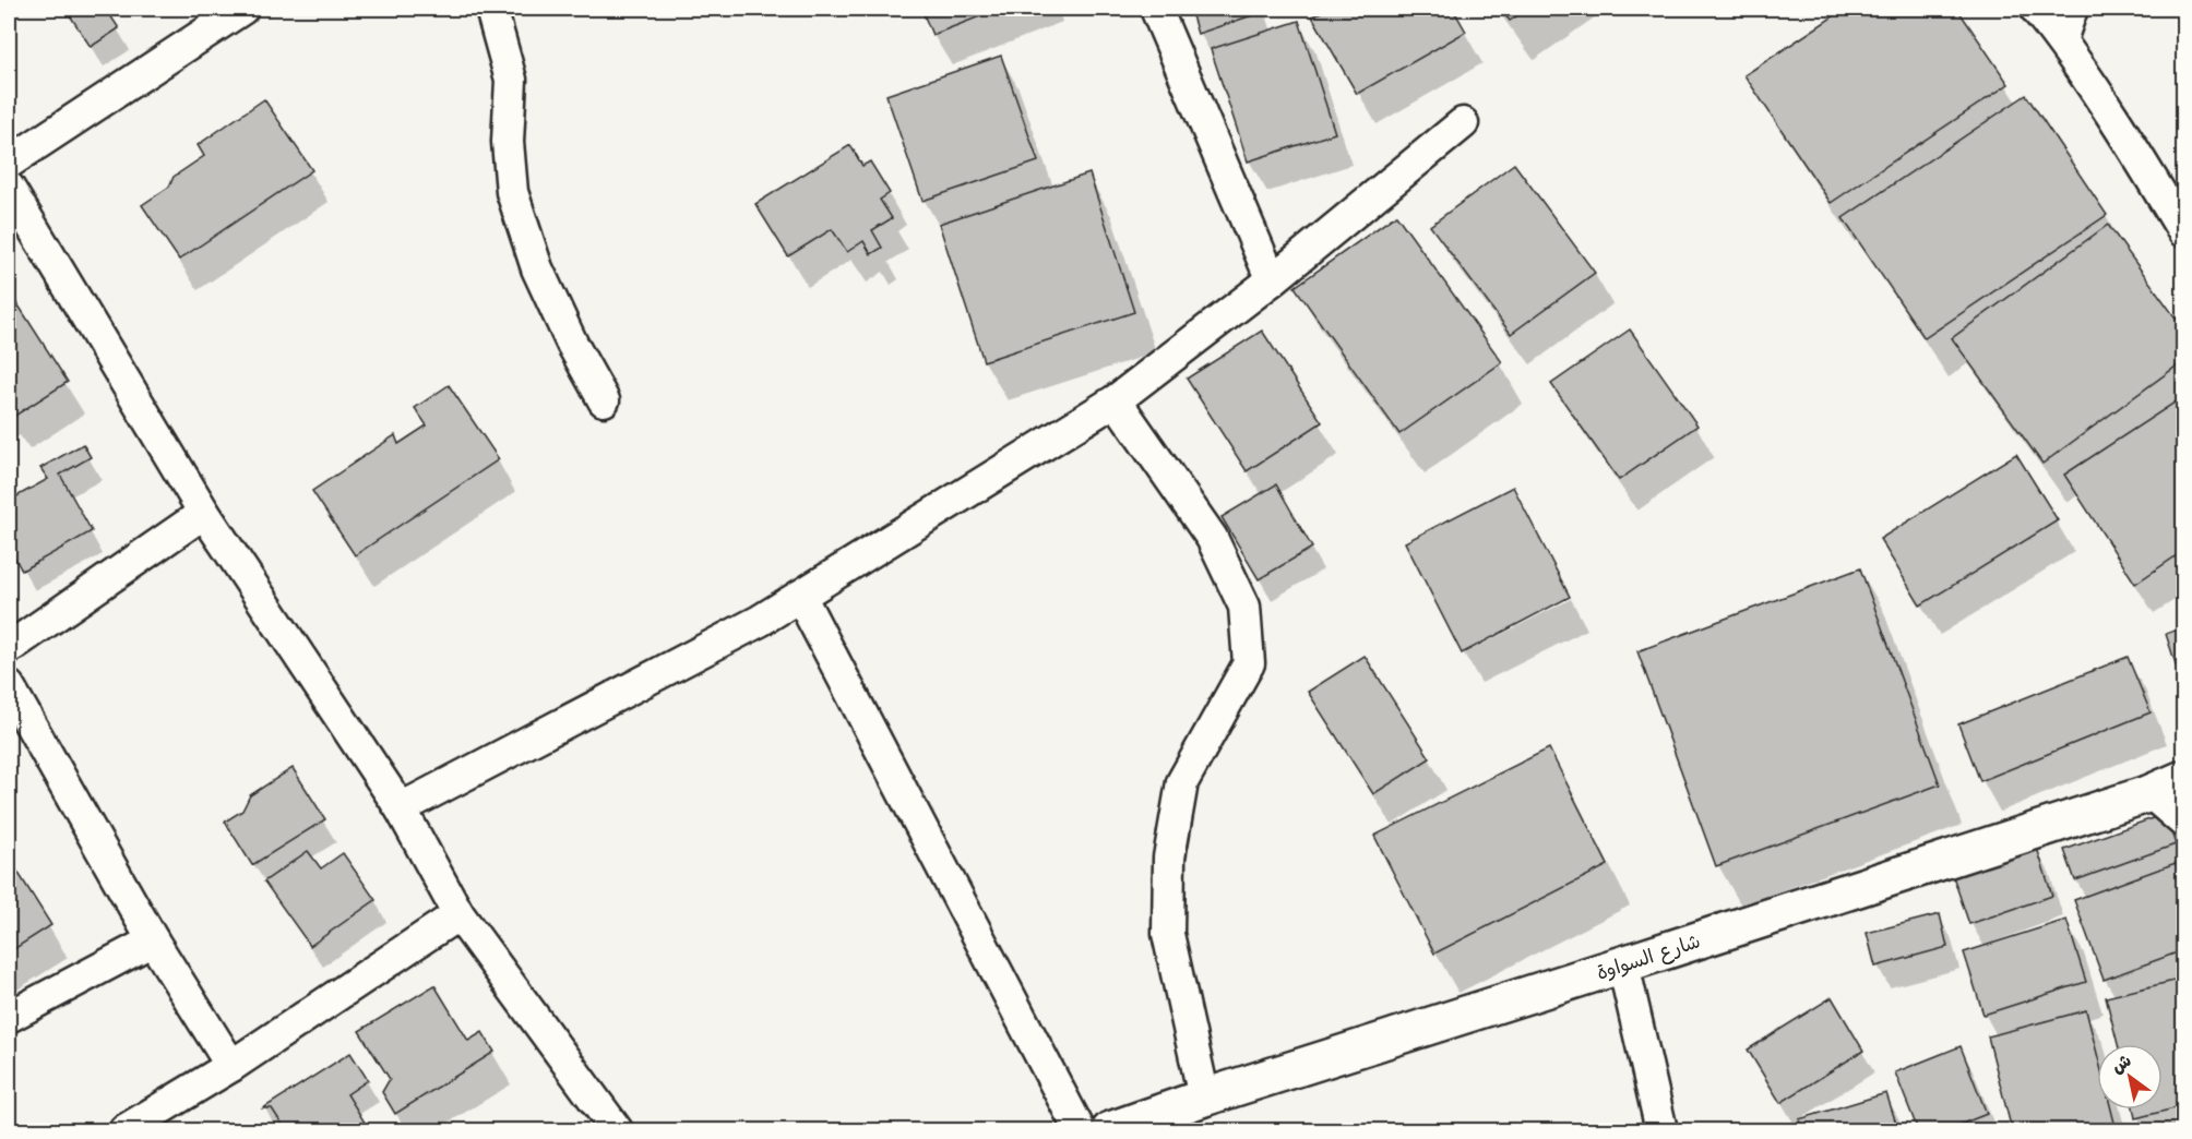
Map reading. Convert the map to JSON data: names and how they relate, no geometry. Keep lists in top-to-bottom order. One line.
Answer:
{"streets":{"street":["شارع السواوة"]},"north":"top left"}
